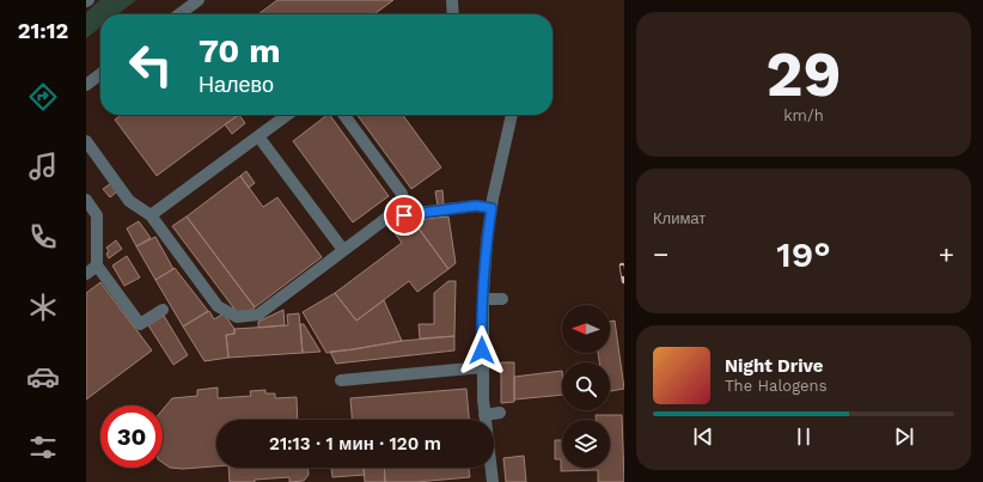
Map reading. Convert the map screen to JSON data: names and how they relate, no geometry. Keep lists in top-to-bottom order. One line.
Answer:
{"north":"left","page":{"tabs":"21:12","tile":[["29","km/h"],"Климат"],"turn":["70 m","Налево"],"heat":["−","19°","+"],"song":["Night Drive","The Halogens"],"limit":"30","trip":"21:13 · 1 мин · 120 m"}}
